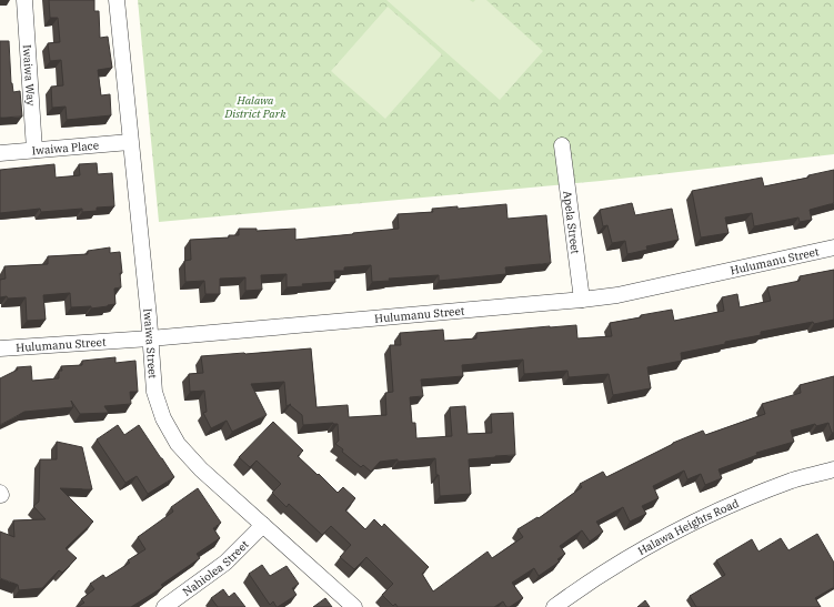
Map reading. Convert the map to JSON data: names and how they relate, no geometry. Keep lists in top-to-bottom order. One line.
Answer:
{"streets":{"street":["Iwaiwa Way","Iwaiwa Place","Apela Street","Hulumanu Street","Iwaiwa Street","Halawa Heights Road","Nahiolea Street"]},"crossings":[["Iwaiwa Way","Iwaiwa Place"],["Iwaiwa Place","Iwaiwa Street"],["Apela Street","Hulumanu Street"],["Hulumanu Street","Iwaiwa Street"],["Iwaiwa Street","Nahiolea Street"]],"parks":["Halawa District Park"]}
